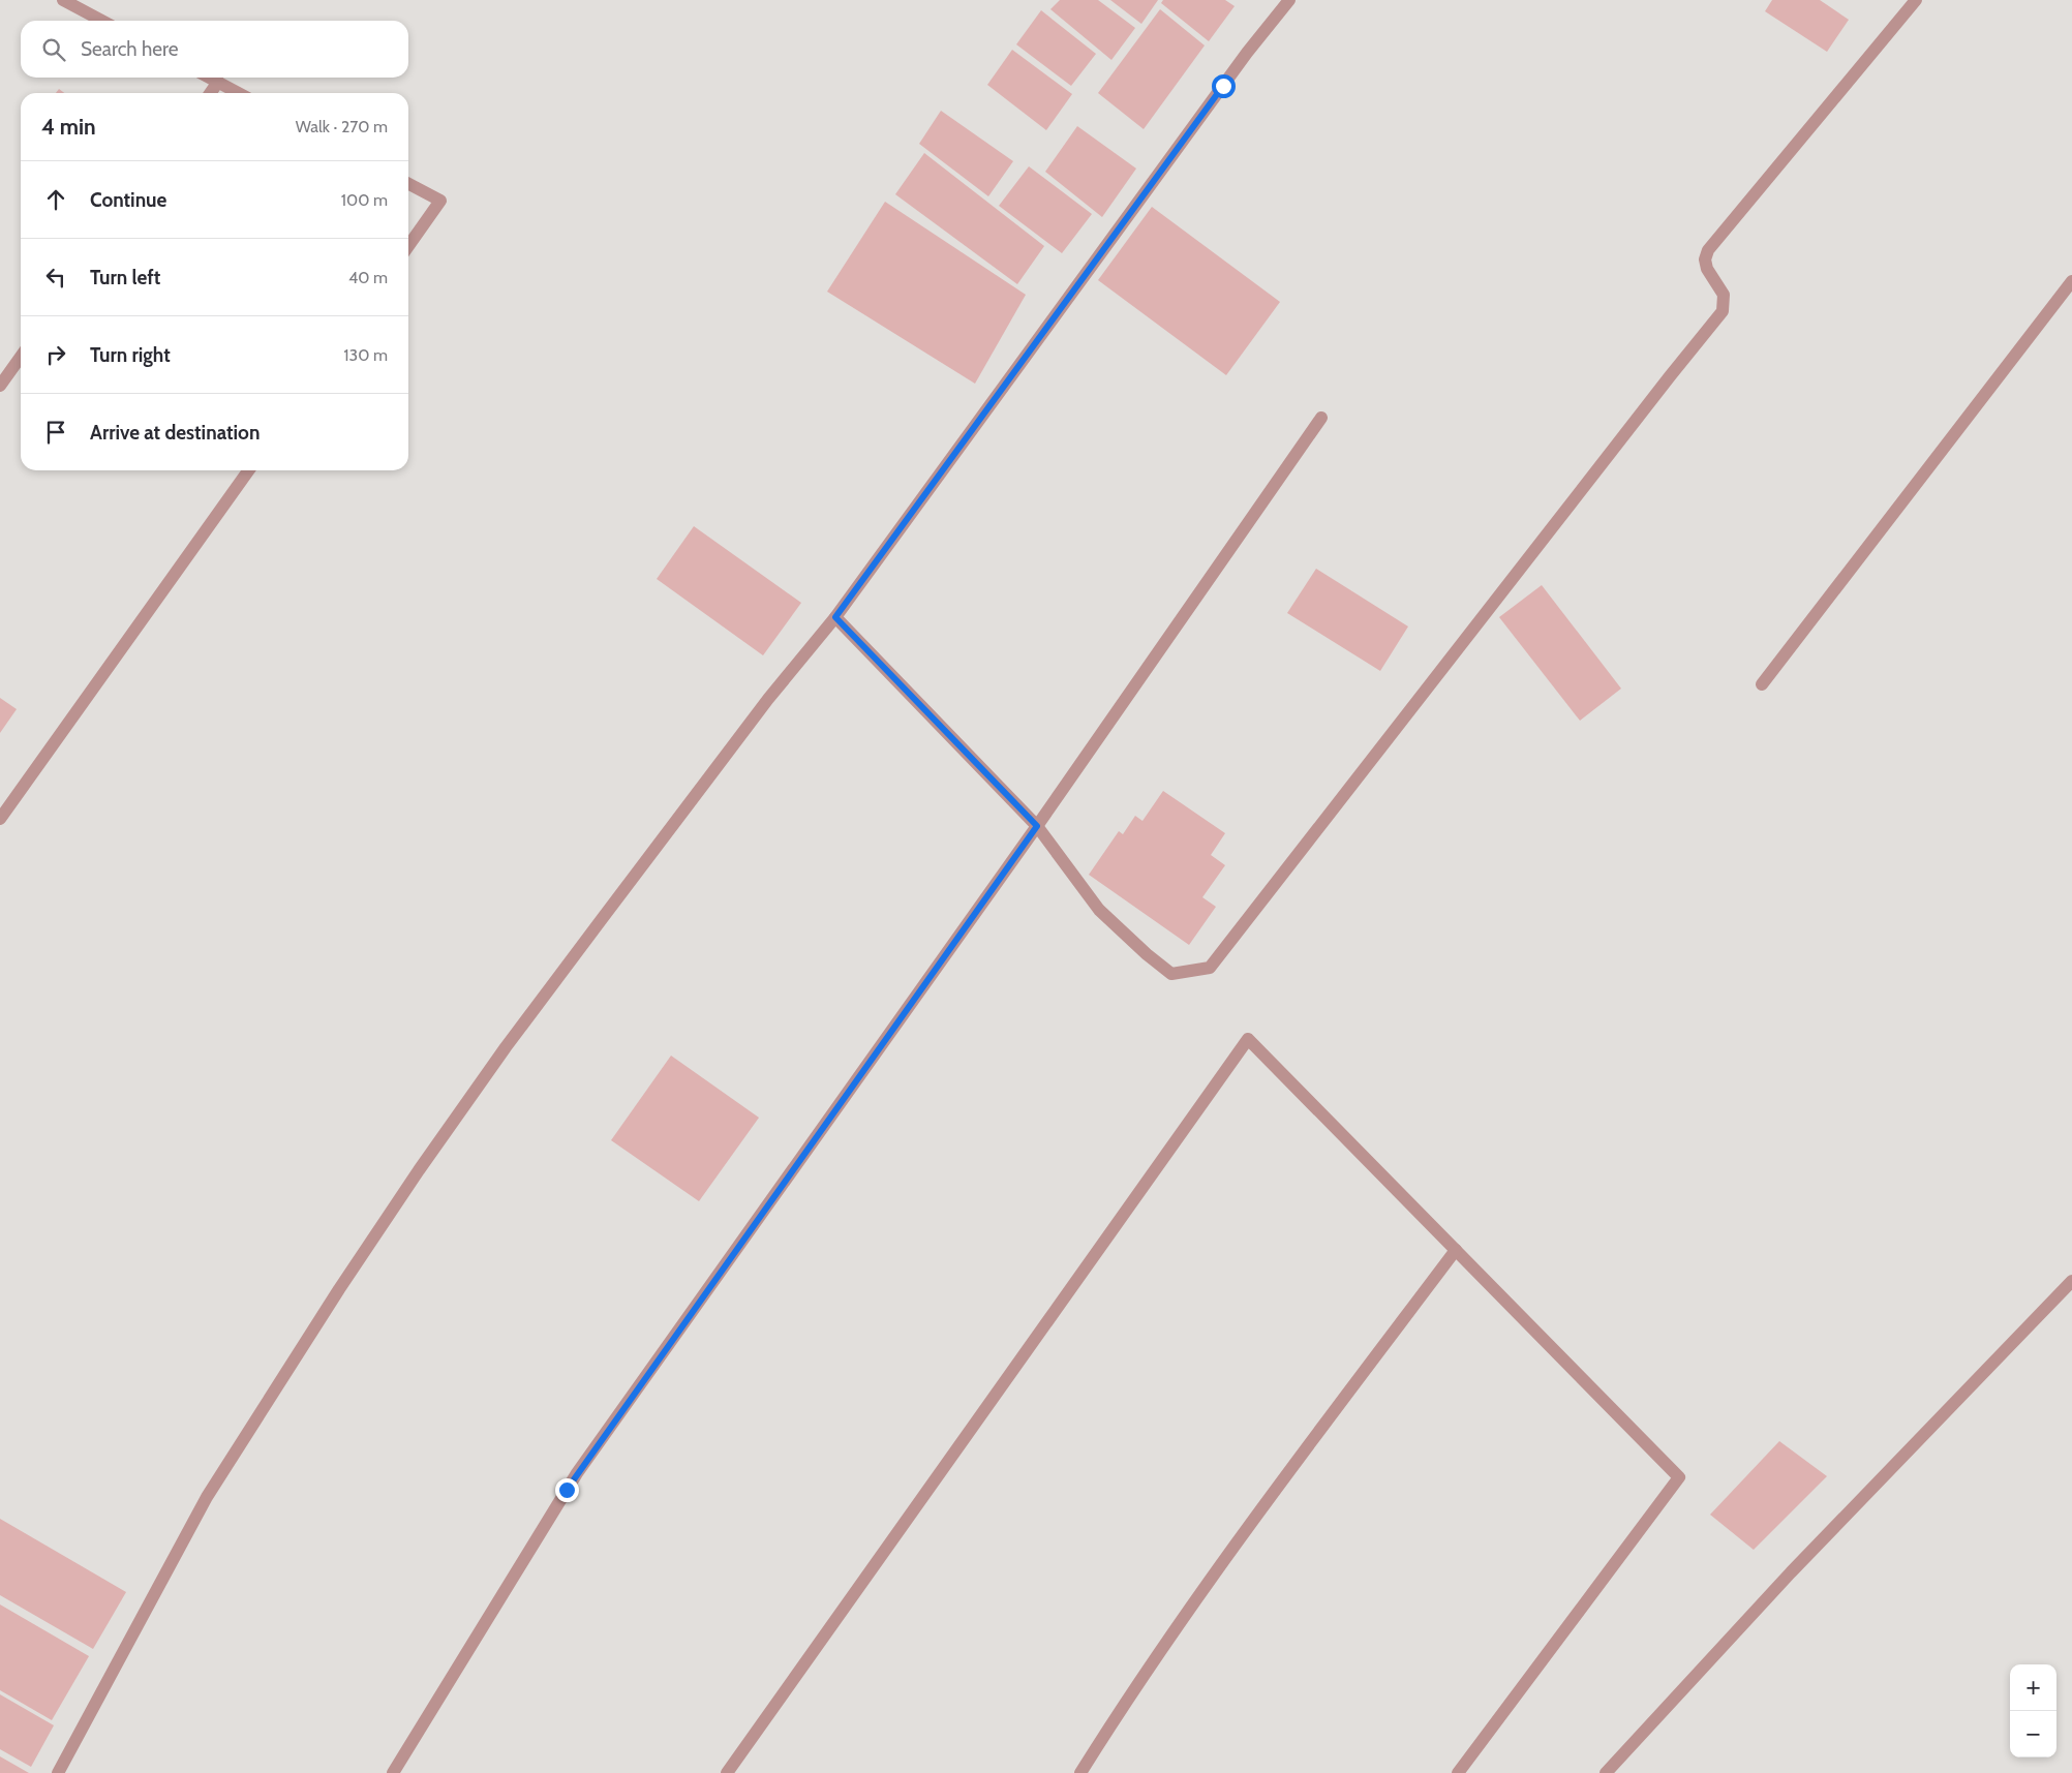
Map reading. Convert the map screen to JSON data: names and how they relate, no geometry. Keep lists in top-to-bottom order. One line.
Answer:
{"page":{"search":"Search here","heading":["4 min","Walk · 270 m"],"list":[["Continue","100 m"],["Turn left","40 m"],["Turn right","130 m"],"Arrive at destination"],"map_buttons":["+","−"]}}
